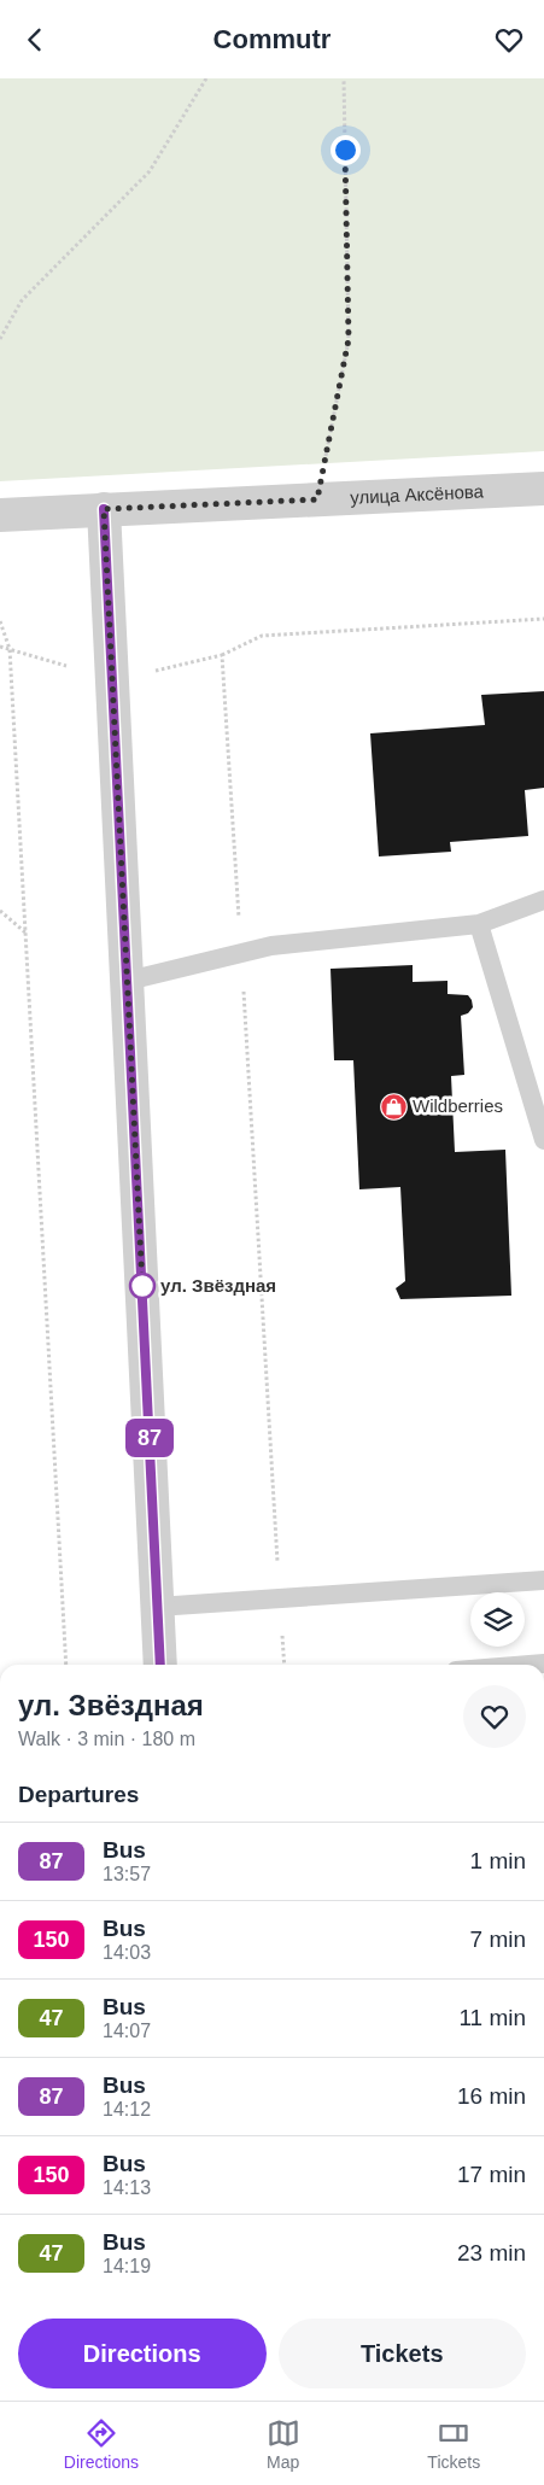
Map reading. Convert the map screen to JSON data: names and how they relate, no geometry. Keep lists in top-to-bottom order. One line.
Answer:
{"streets":{"street":["улица Аксёнова"]},"places":{"shop":["Wildberries"],"other":["ул. Звёздная"]},"lines":["bus line 87"],"page":{"header":"Commutr","on_map":"87","heading":[["ул. Звёздная","Walk · 3 min · 180 m"],"Departures"],"list":[{"mark":"87","name":"Bus","note":"13:57","value":"1 min"},{"mark":"150","name":"Bus","note":"14:03","value":"7 min"},{"mark":"47","name":"Bus","note":"14:07","value":"11 min"},{"mark":"87","name":"Bus","note":"14:12","value":"16 min"},{"mark":"150","name":"Bus","note":"14:13","value":"17 min"},{"mark":"47","name":"Bus","note":"14:19","value":"23 min"}],"buttons":["Directions","Tickets"],"tabs":["Directions","Map","Tickets"]}}
